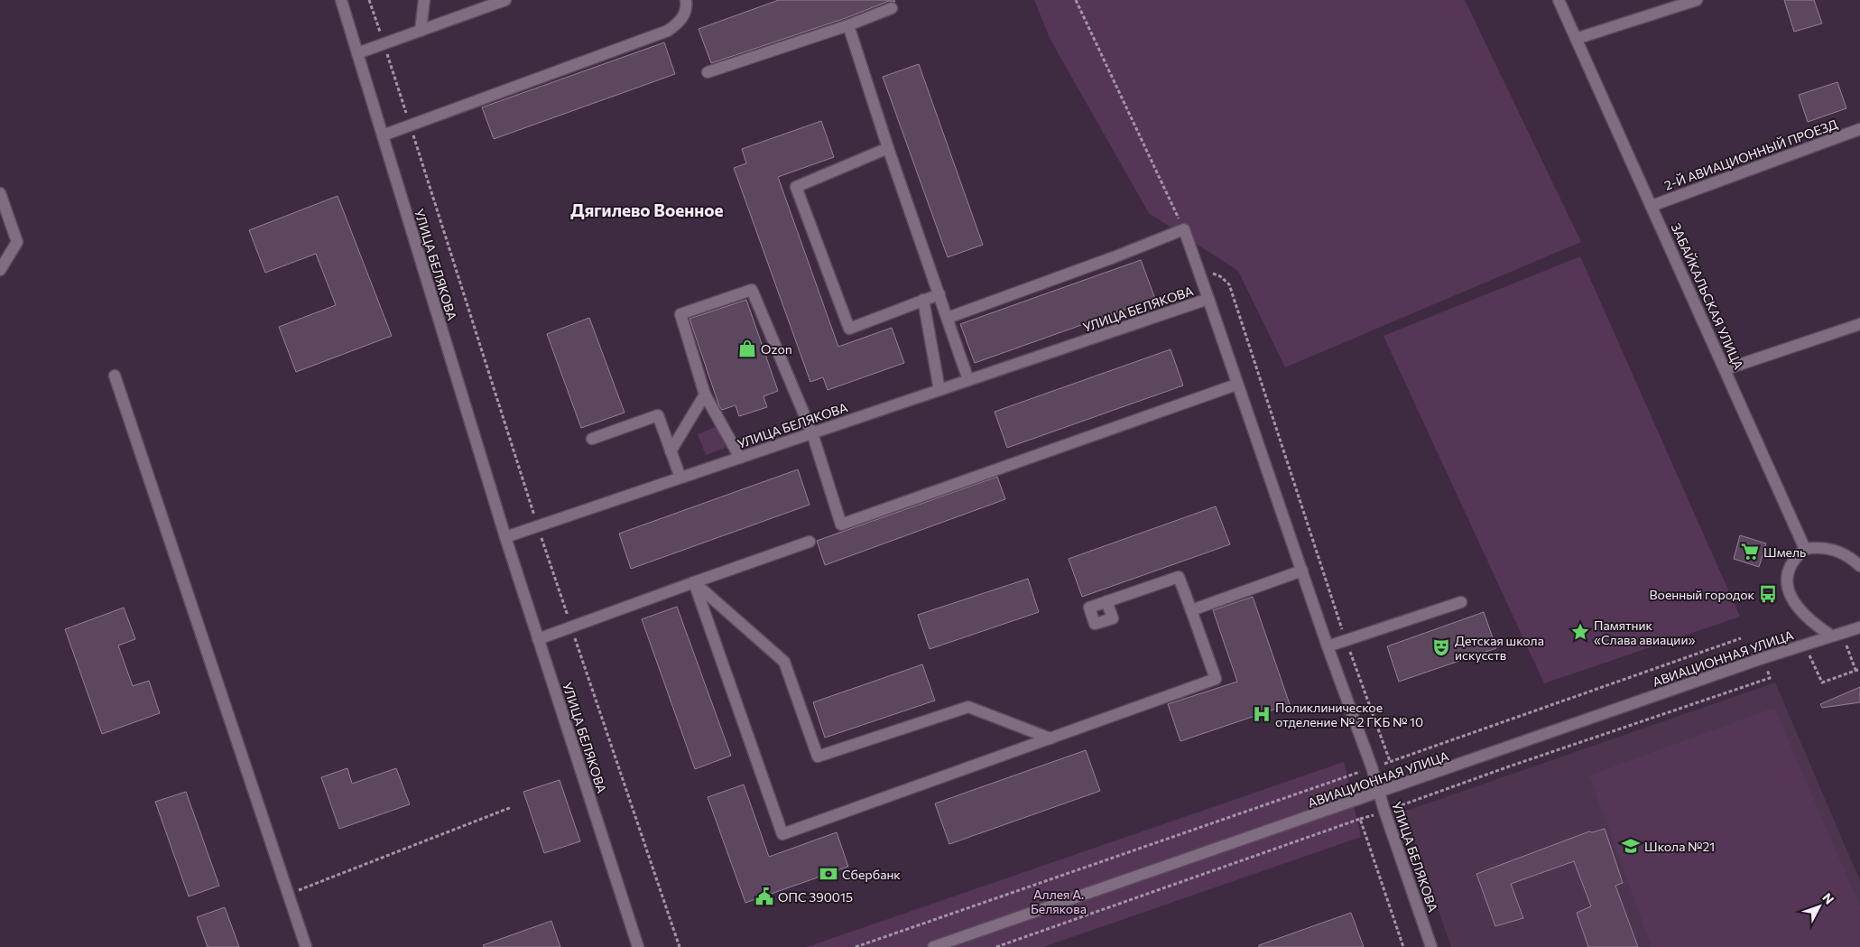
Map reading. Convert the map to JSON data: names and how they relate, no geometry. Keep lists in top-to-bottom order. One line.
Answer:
{"streets":{"street":["2-Й АВИАЦИОННЫЙ ПРОЕЗД","УЛИЦА БЕЛЯКОВА","ЗАБАЙКАЛЬСКАЯ УЛИЦА","АВИАЦИОННАЯ УЛИЦА"]},"crossings":[["2-Й АВИАЦИОННЫЙ ПРОЕЗД","ЗАБАЙКАЛЬСКАЯ УЛИЦА"],["УЛИЦА БЕЛЯКОВА","АВИАЦИОННАЯ УЛИЦА"],["ЗАБАЙКАЛЬСКАЯ УЛИЦА","АВИАЦИОННАЯ УЛИЦА"]],"districts":["Дягилево Военное"],"parks":["Аллея А. Белякова"],"places":{"shop":["Ozon"],"supermarket":["Шмель"],"bus stop":["Военный городок"],"place":["Памятник «Слава авиации»"],"theatre":["Детская школа искусств"],"hospital":["Поликлиническое отделение № 2 ГКБ № 10"],"school or university":["Школа №21"],"bank":["Сбербанк"],"public building":["ОПС 390015"]},"north":"top right"}
